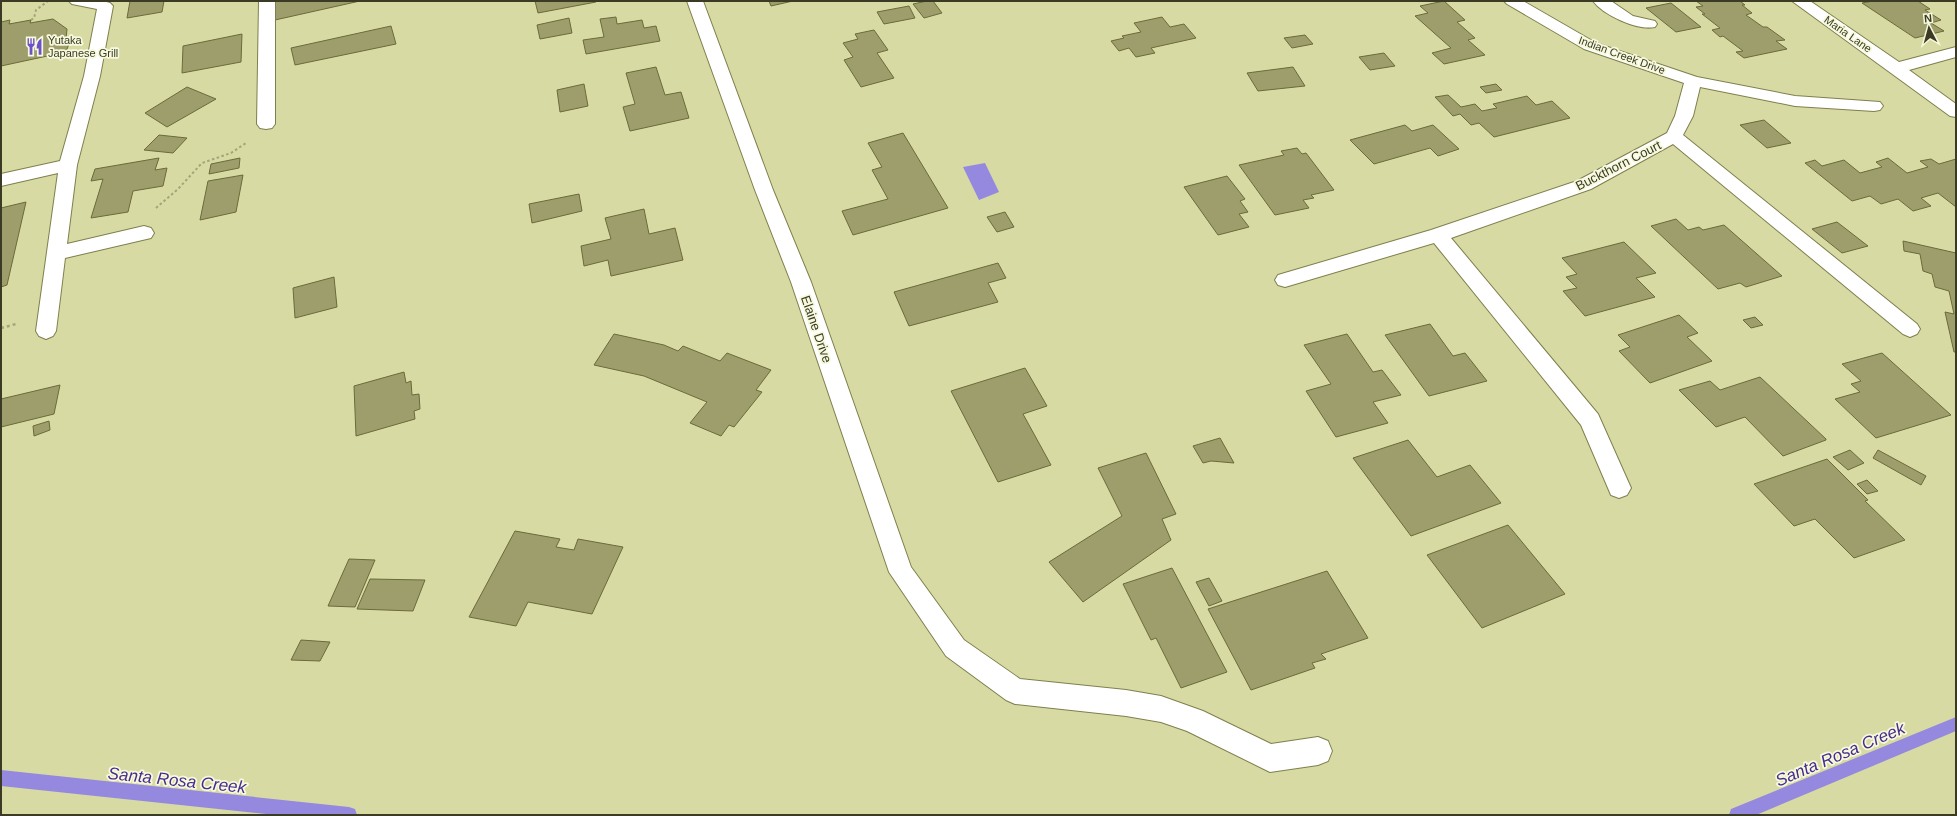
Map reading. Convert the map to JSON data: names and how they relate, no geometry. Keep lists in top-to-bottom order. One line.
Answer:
{"streets":{"street":["Maria Lane","Indian Creek Drive","Buckthorn Court","Elaine Drive"]},"crossings":[["Indian Creek Drive","Buckthorn Court"]],"water":["Santa Rosa Creek"],"places":{"restaurant":["Yutaka Japanese Grill"]},"north":"top"}
